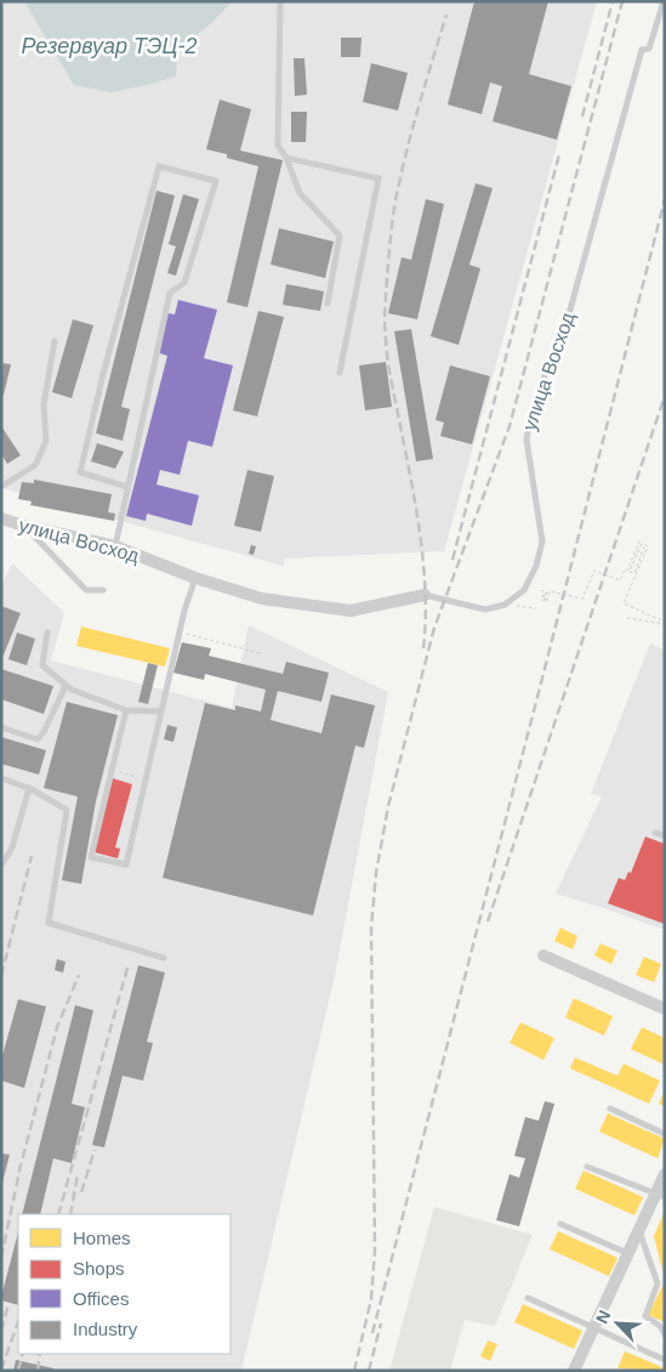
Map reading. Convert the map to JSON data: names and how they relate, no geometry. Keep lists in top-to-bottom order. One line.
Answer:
{"streets":{"street":["улица Восход"]},"water":["Резервуар ТЭЦ-2"],"legend":["Homes","Shops","Offices","Industry"],"north":"top left"}
